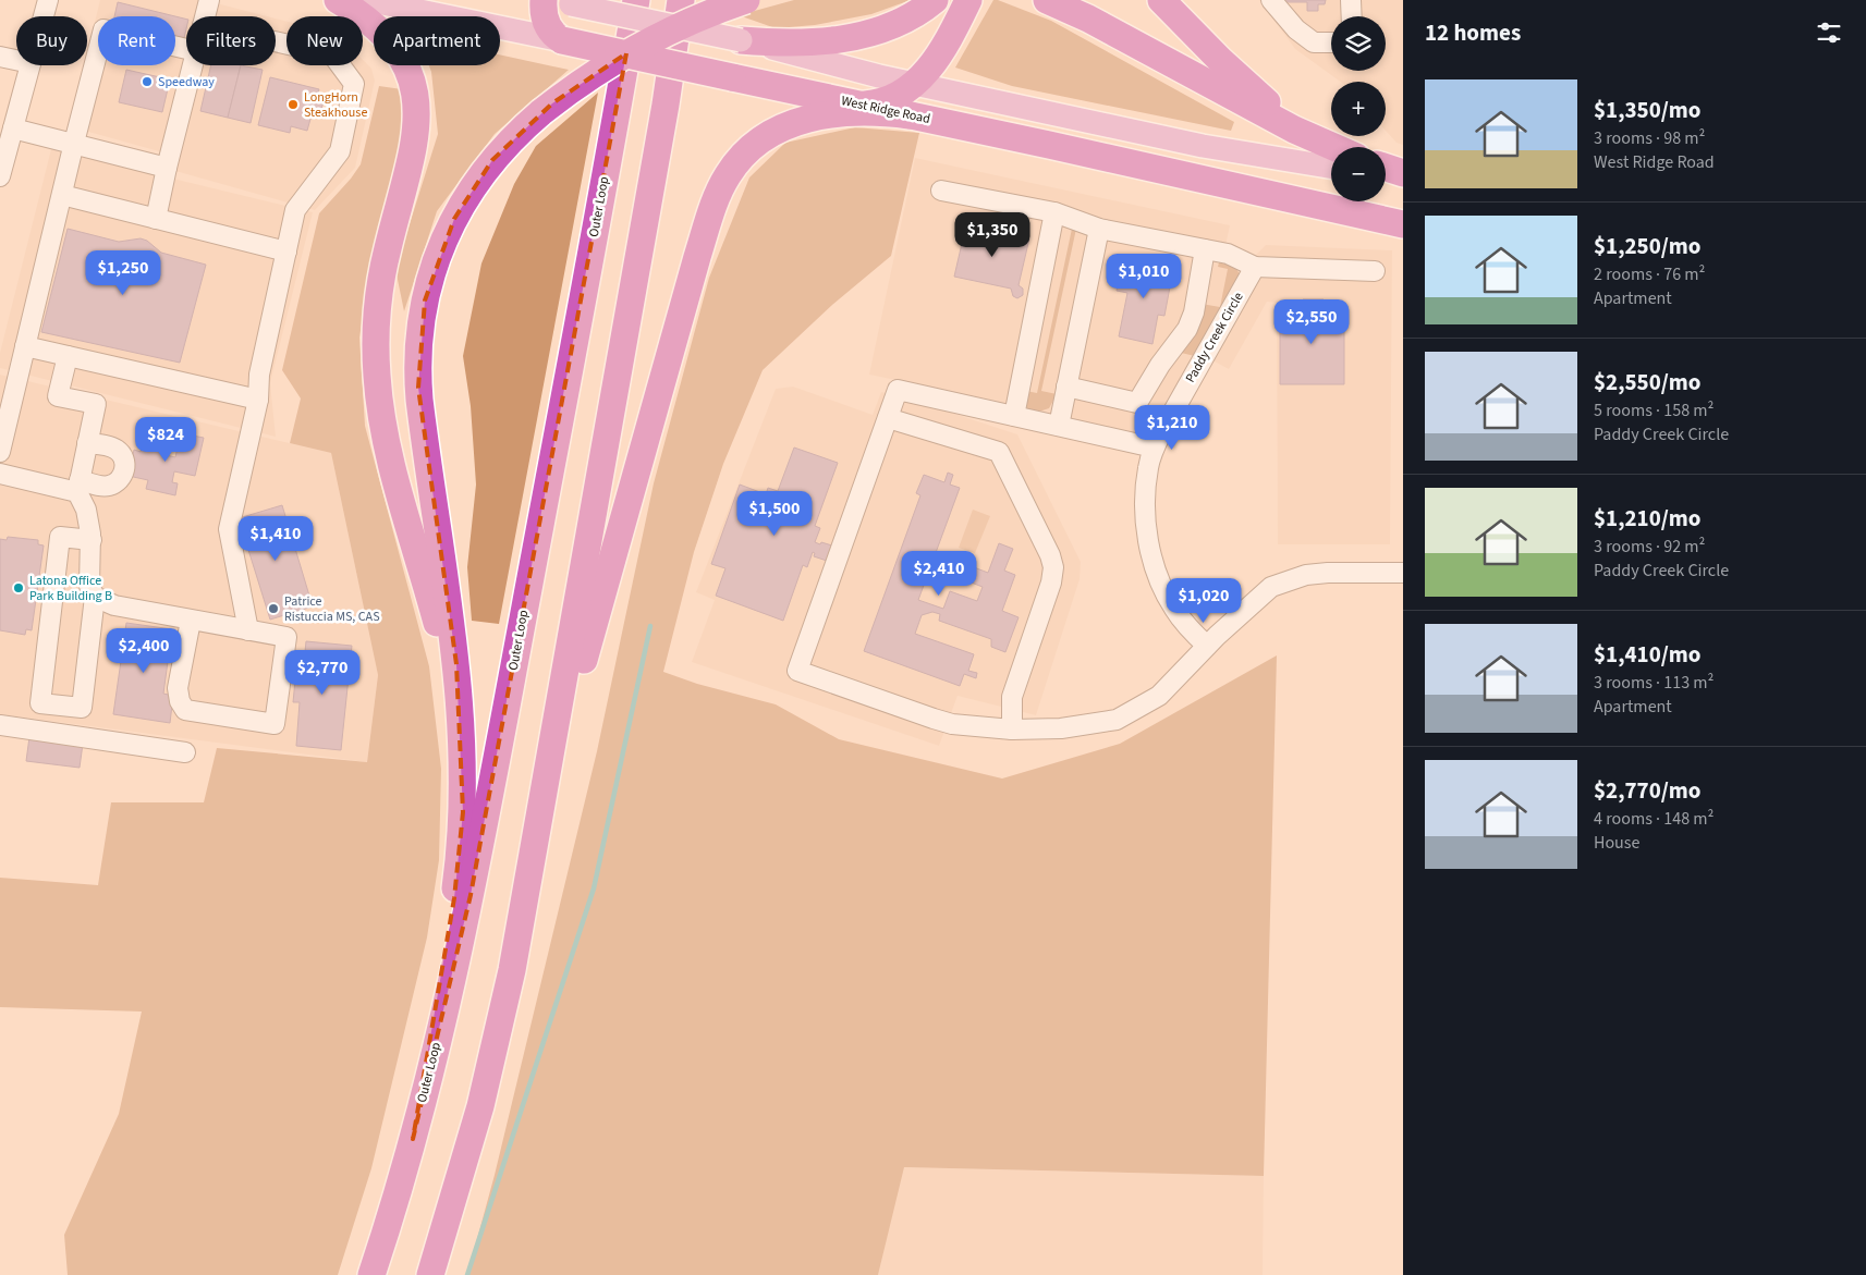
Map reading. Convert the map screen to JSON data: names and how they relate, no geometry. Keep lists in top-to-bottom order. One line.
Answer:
{"streets":{"highway":["West Ridge Road","Outer Loop"],"street":["Paddy Creek Circle"]},"places":["Speedway","LongHorn Steakhouse","Latona Office Park Building B","Patrice Ristuccia MS, CAS"],"page":{"heading":"12 homes","map_buttons":["+","−"],"chip":["Buy","Rent","Filters","New","Apartment"],"list":[{"name":"$1,350/mo","note":"3 rooms · 98 m² · West Ridge Road"},{"name":"$1,250/mo","note":"2 rooms · 76 m² · Apartment"},{"name":"$2,550/mo","note":"5 rooms · 158 m² · Paddy Creek Circle"},{"name":"$1,210/mo","note":"3 rooms · 92 m² · Paddy Creek Circle"},{"name":"$1,410/mo","note":"3 rooms · 113 m² · Apartment"},{"name":"$2,770/mo","note":"4 rooms · 148 m² · House"}],"price":["$1,350","$1,250","$1,010","$2,550","$1,210","$824","$1,500","$1,410","$2,410","$1,020","$2,400","$2,770"]}}
